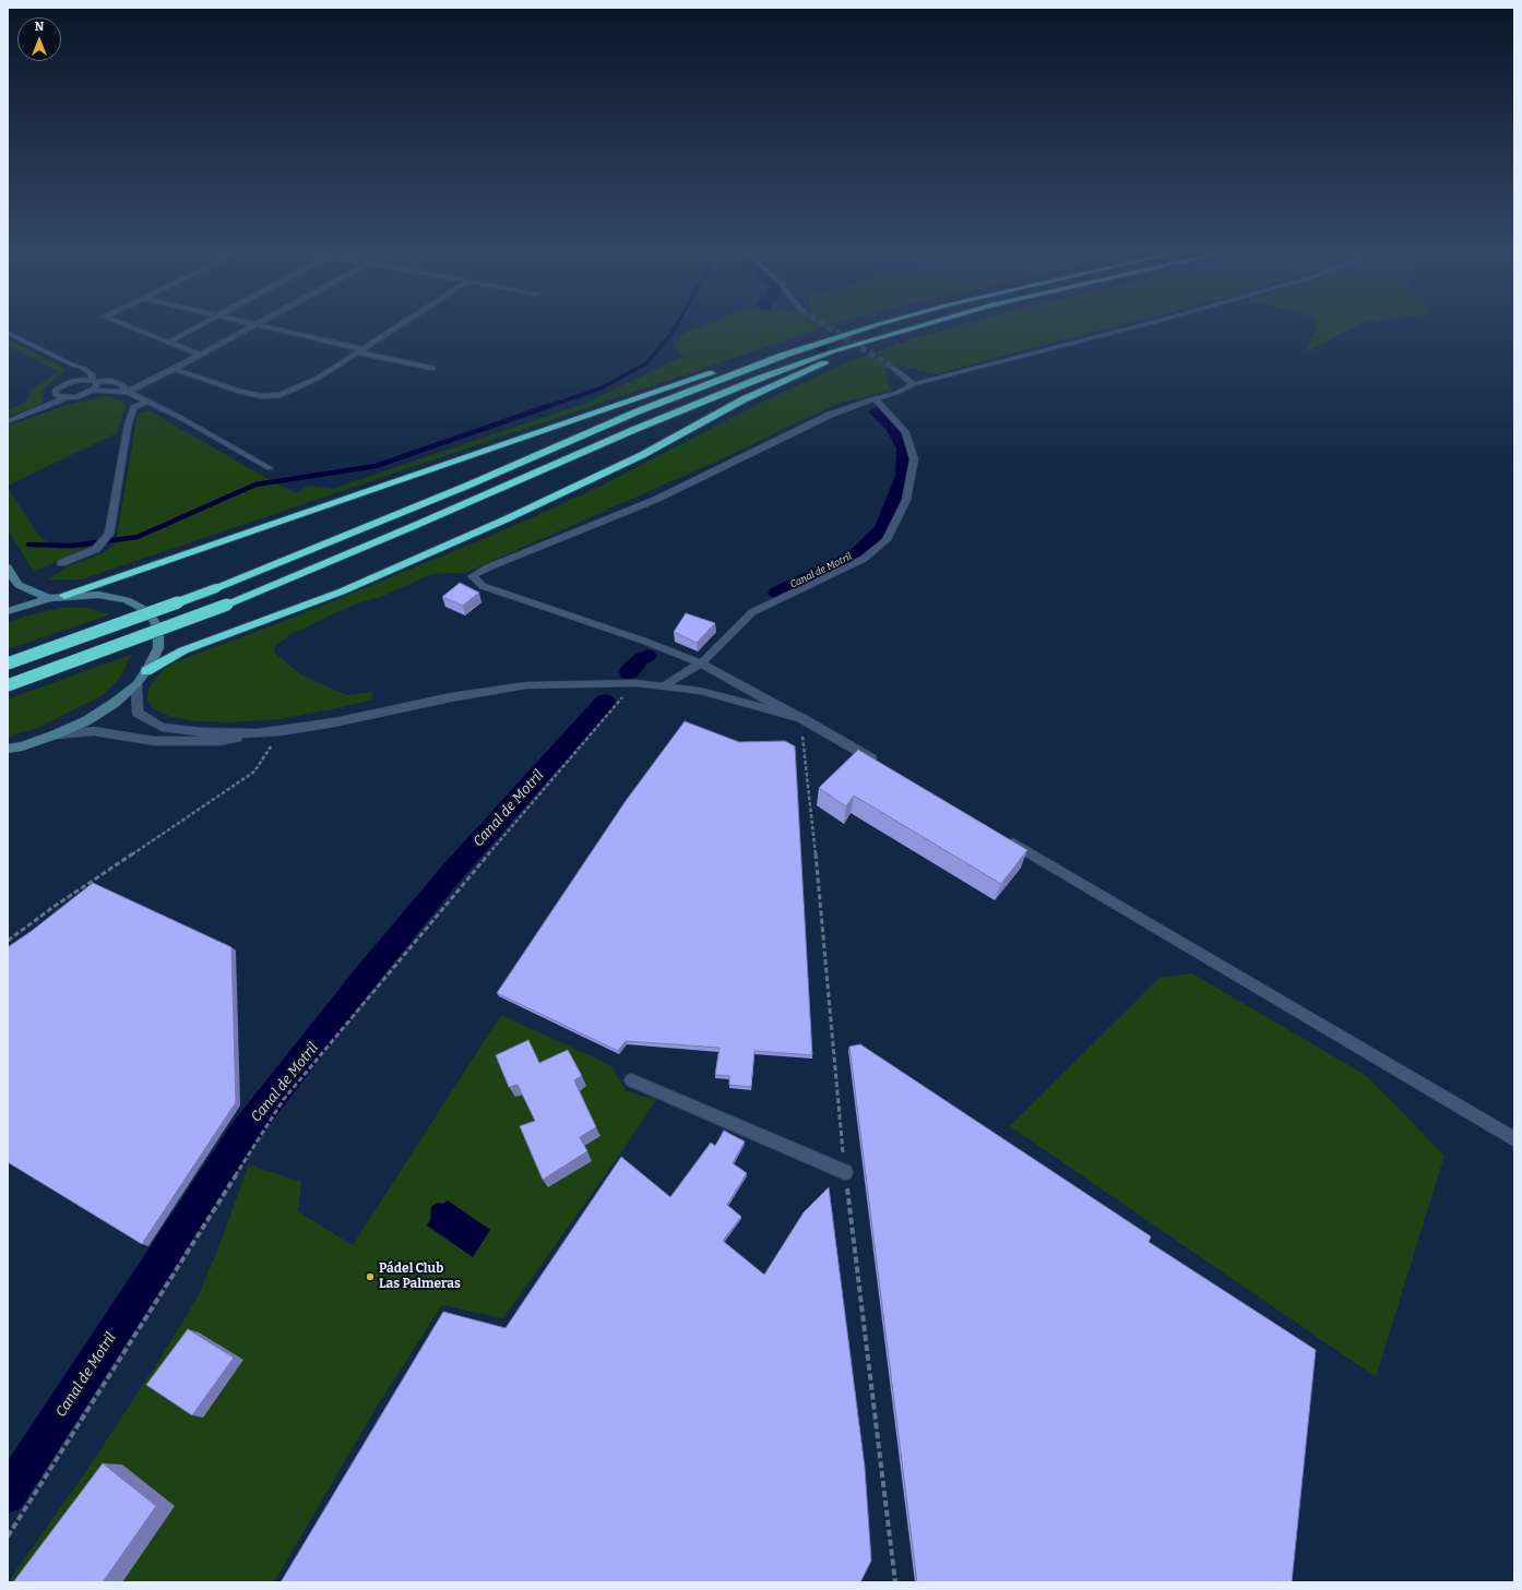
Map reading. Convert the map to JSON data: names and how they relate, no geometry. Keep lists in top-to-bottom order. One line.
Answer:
{"water":["Canal de Motril"],"places":["Pádel Club Las Palmeras"],"north":"top"}
